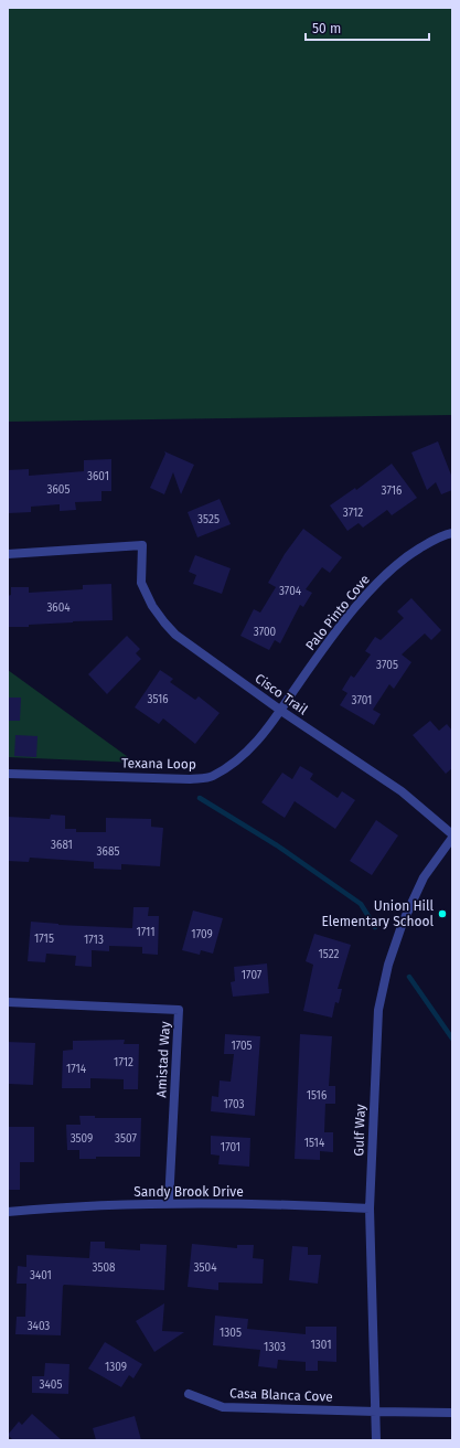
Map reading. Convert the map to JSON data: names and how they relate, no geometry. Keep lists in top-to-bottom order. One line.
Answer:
{"streets":{"street":["Palo Pinto Cove","Cisco Trail","Texana Loop","Amistad Way","Gulf Way","Sandy Brook Drive","Casa Blanca Cove"]},"crossings":[["Palo Pinto Cove","Cisco Trail"],["Palo Pinto Cove","Texana Loop"],["Cisco Trail","Texana Loop"],["Amistad Way","Sandy Brook Drive"],["Gulf Way","Sandy Brook Drive"],["Gulf Way","Casa Blanca Cove"]],"places":["Union Hill Elementary School"],"house_numbers":["3601","3605","3716","3712","3525","3704","3604","3700","3705","3516","3701","3681","3685","1711","1709","1715","1713","1522","1707","1705","1712","1714","1516","1703","3509","3507","1514","1701","3508","3504","3401","3403","1305","1301","1303","1309","3405"],"scale_bar":"50 m"}
